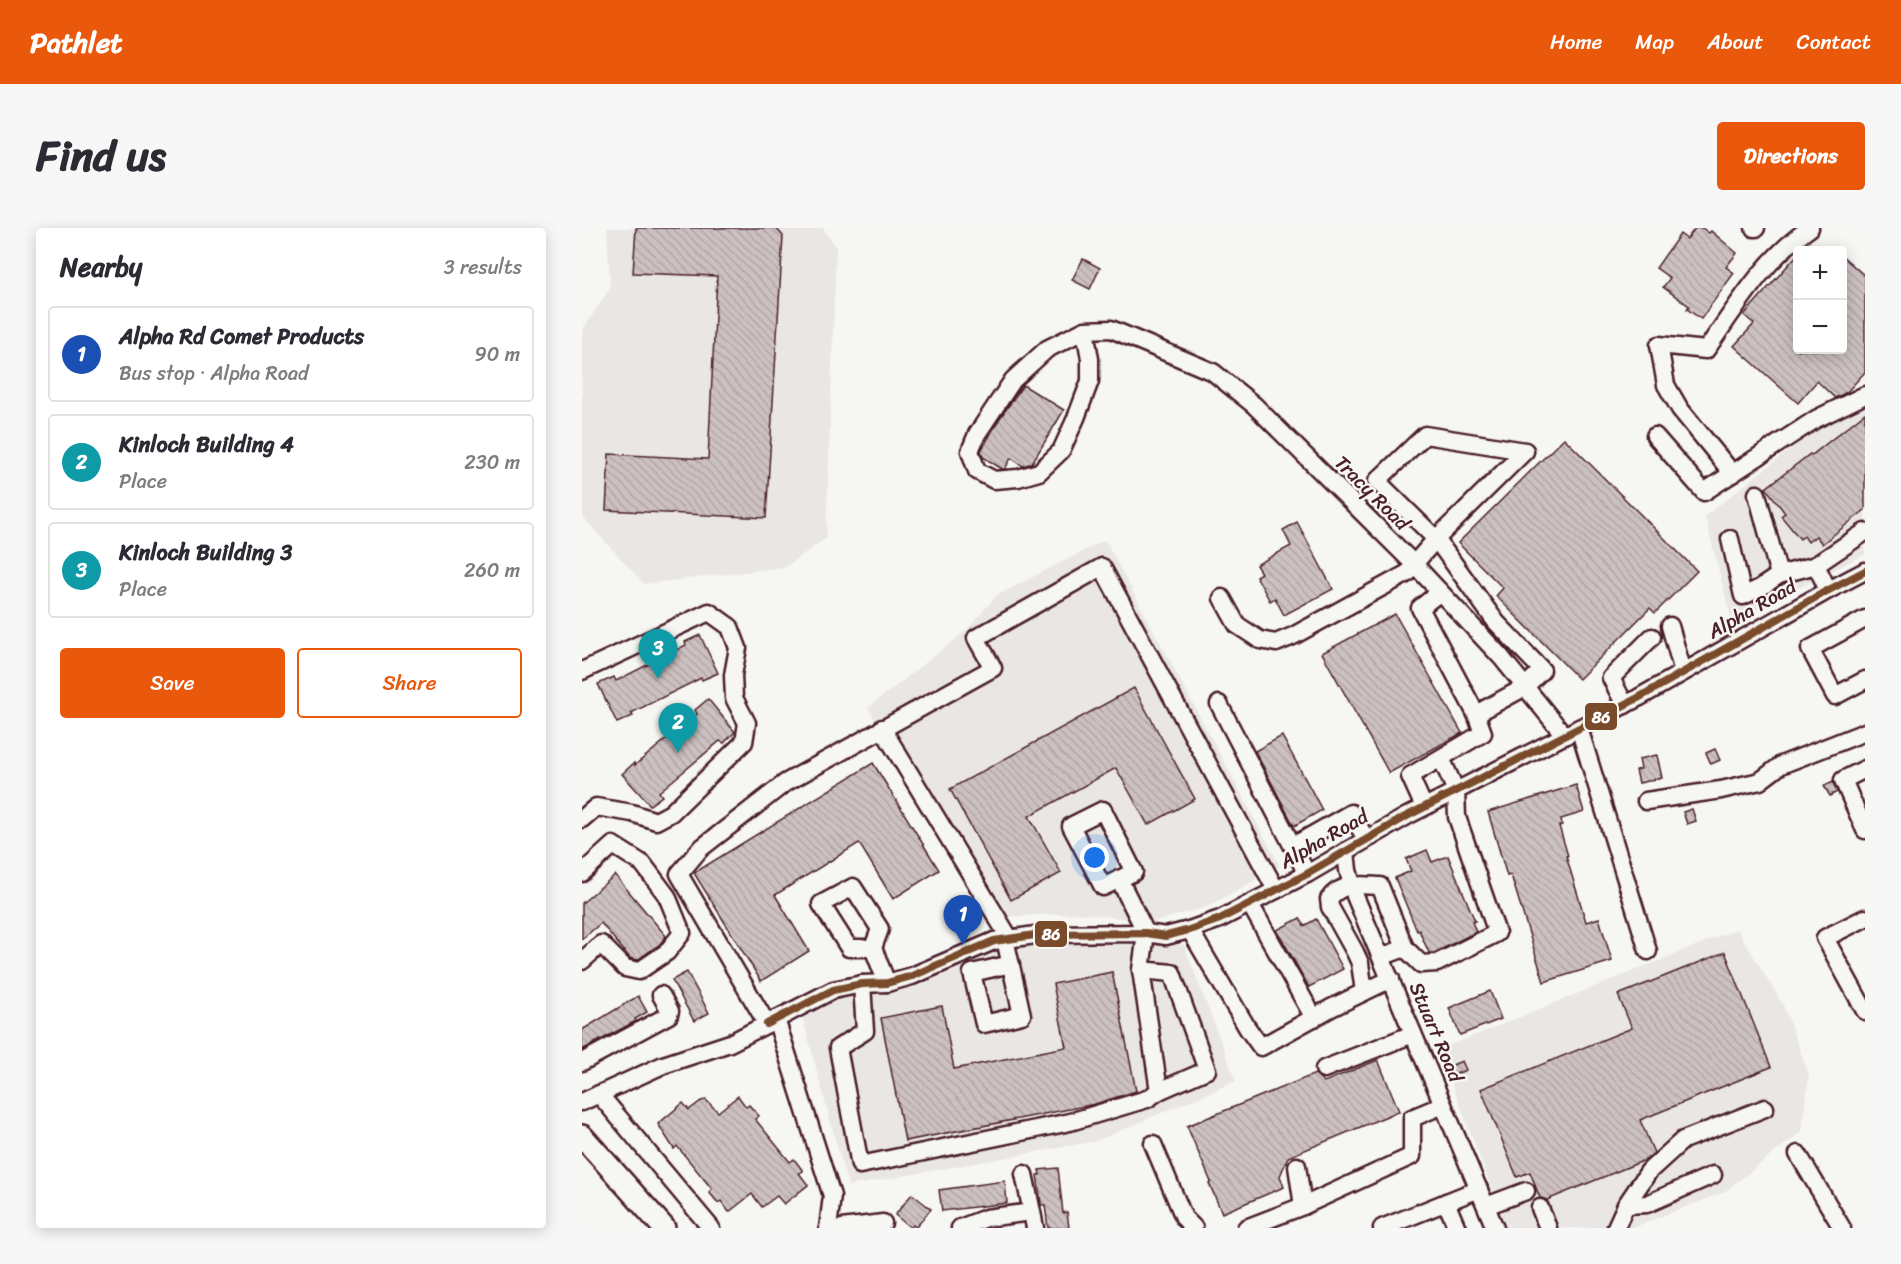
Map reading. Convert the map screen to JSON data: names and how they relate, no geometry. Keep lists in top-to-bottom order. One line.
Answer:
{"streets":{"street":["Tracy Road","Alpha Road","Stuart Road"]},"crossings":[["Tracy Road","Alpha Road"],["Alpha Road","Stuart Road"]],"lines":["transit line 86"],"page":{"header":"Pathlet","nav":["Home","Map","About","Contact"],"title":"Find us","buttons":["Directions",["Save","Share"]],"heading":["Nearby","3 results"],"map_buttons":["+","−"],"list":[{"mark":"1","name":"Alpha Rd Comet Products","note":"Bus stop · Alpha Road","value":"90 m"},{"mark":"2","name":"Kinloch Building 4","note":"Place","value":"230 m"},{"mark":"3","name":"Kinloch Building 3","note":"Place","value":"260 m"}],"pins":["3","2","1"]}}
